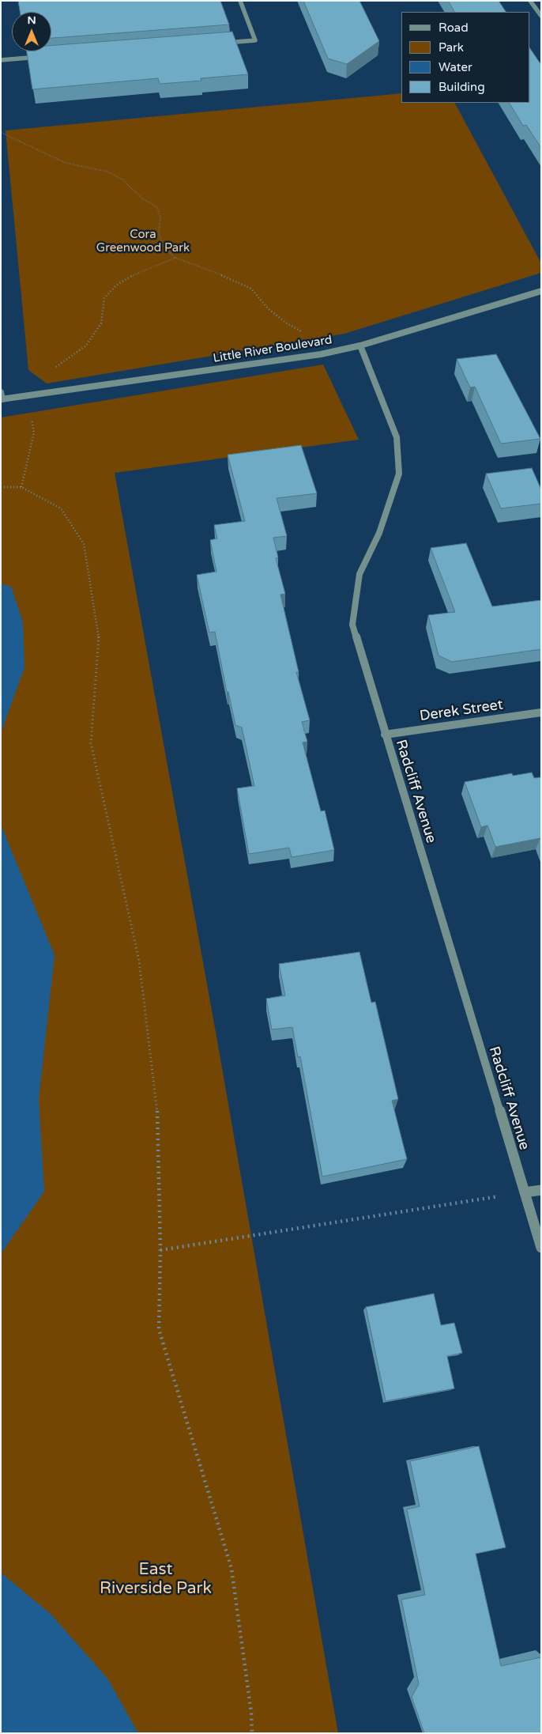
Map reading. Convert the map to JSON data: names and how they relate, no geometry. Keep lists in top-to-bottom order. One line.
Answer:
{"streets":{"street":["Little River Boulevard","Derek Street","Radcliff Avenue"]},"crossings":[["Little River Boulevard","Radcliff Avenue"],["Derek Street","Radcliff Avenue"]],"parks":["Cora Greenwood Park","East Riverside Park"],"legend":["Road","Park","Water","Building"],"north":"top"}
